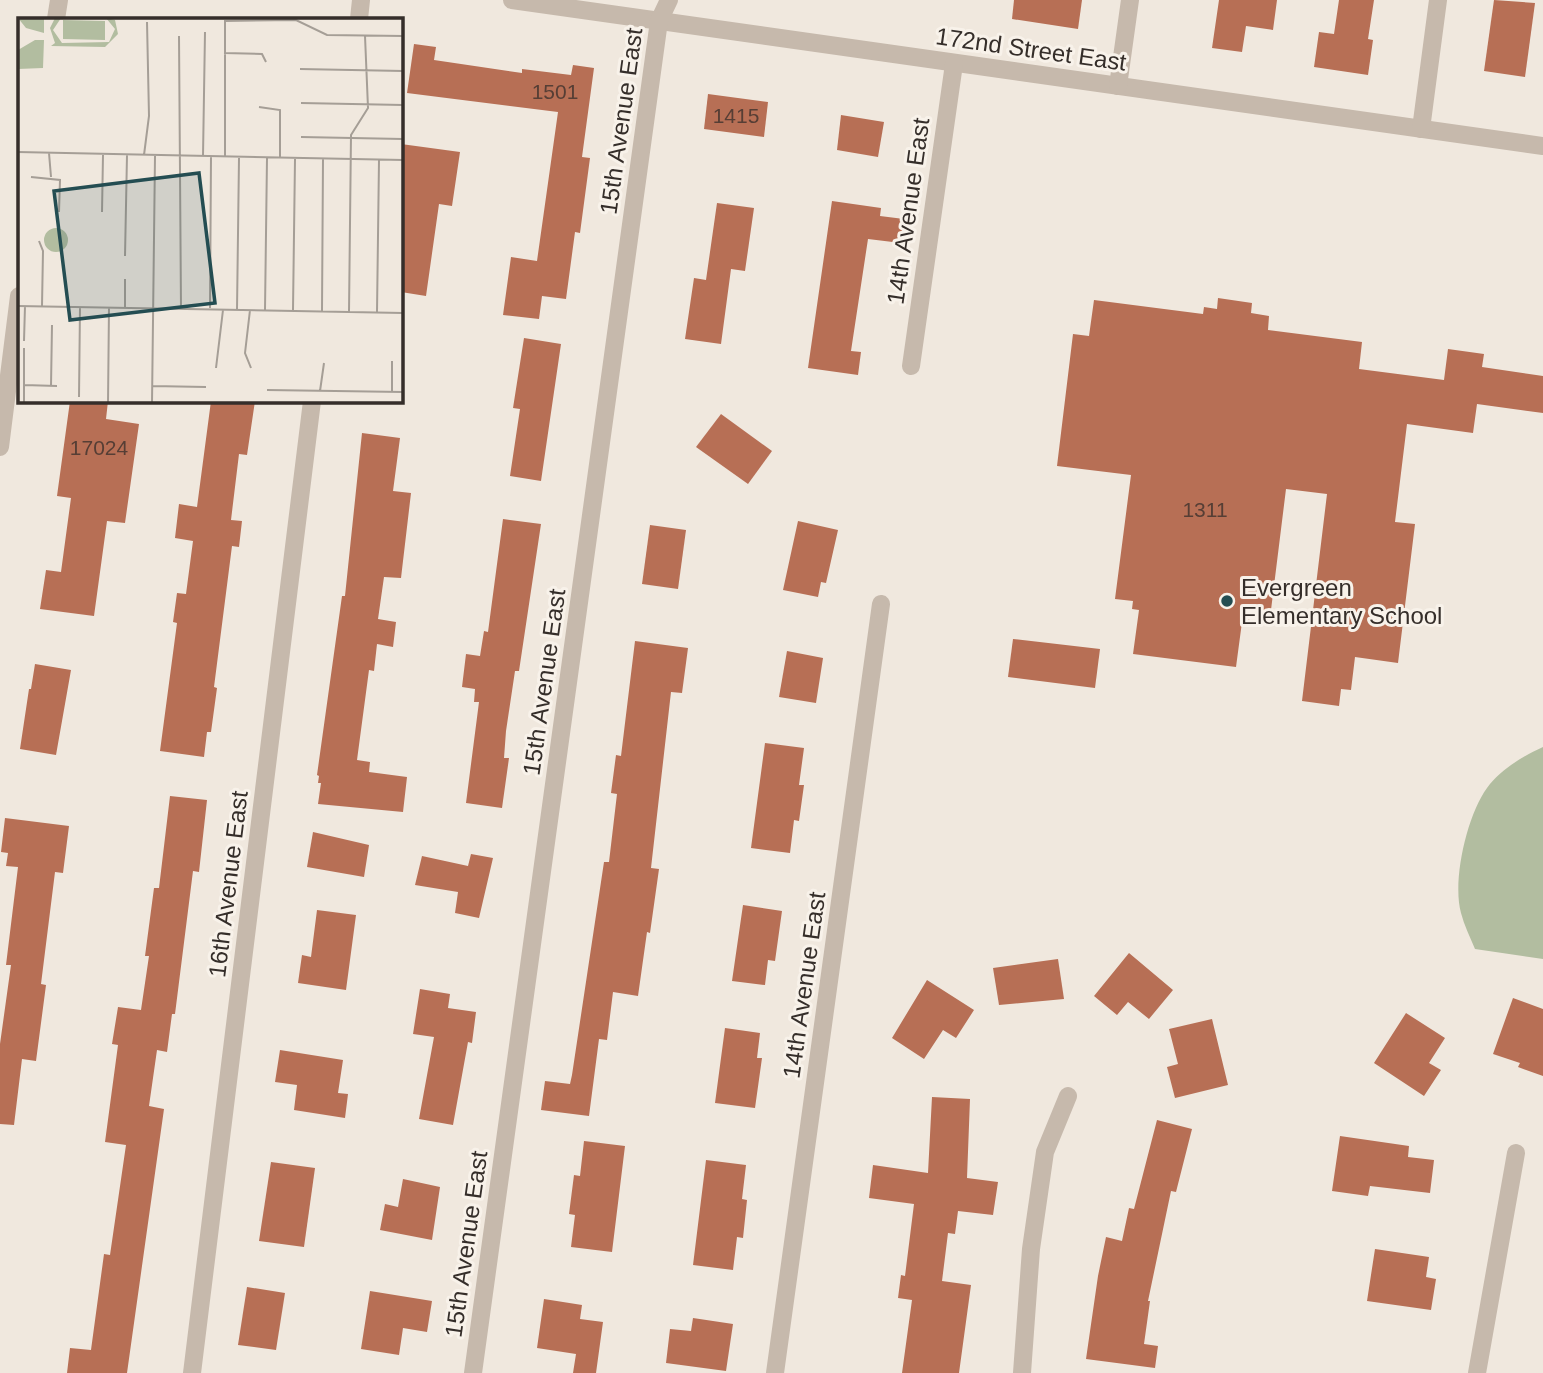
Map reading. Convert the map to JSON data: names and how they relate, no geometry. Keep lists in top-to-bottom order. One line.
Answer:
{"streets":{"street":["172nd Street East","15th Avenue East","14th Avenue East","16th Avenue East"]},"crossings":[["172nd Street East","15th Avenue East"],["172nd Street East","14th Avenue East"]],"places":["Evergreen Elementary School"],"house_numbers":["1501","1415","17024","1311"]}
